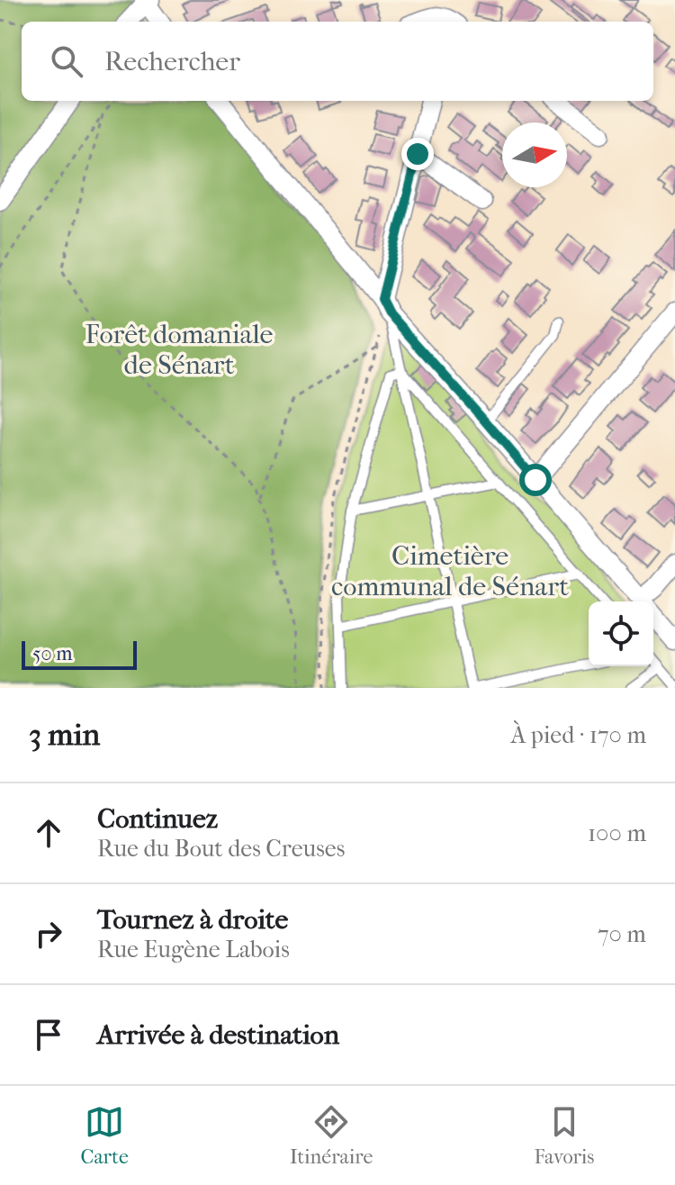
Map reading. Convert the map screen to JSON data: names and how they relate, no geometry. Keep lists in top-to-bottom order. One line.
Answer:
{"parks":["Forêt domaniale de Sénart","Cimetière communal de Sénart"],"scale_bar":"50 m","north":"right","page":{"search":"Rechercher","scale":"50 m","heading":["3 min","À pied · 170 m"],"list":[["Continuez","Rue du Bout des Creuses","100 m"],["Tournez à droite","Rue Eugène Labois","70 m"],"Arrivée à destination"],"nav":["Carte","Itinéraire","Favoris"]}}
